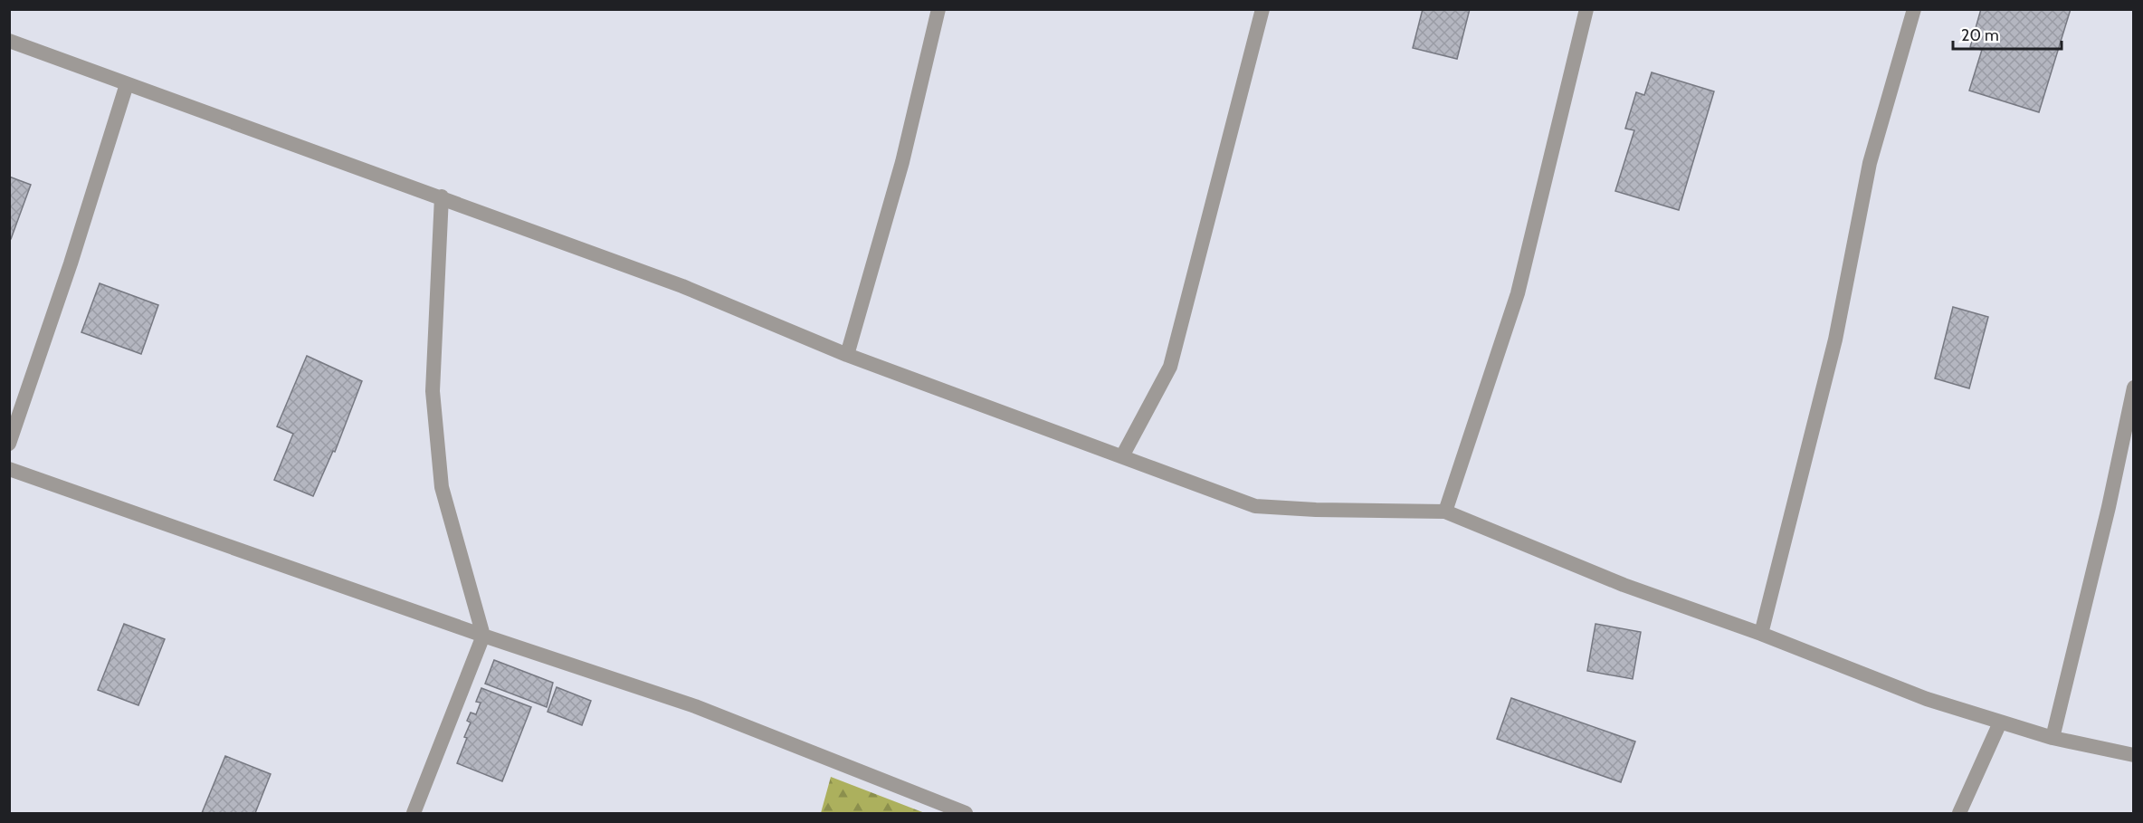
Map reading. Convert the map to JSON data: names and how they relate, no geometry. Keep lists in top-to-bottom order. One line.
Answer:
{"scale_bar":"20 m"}
